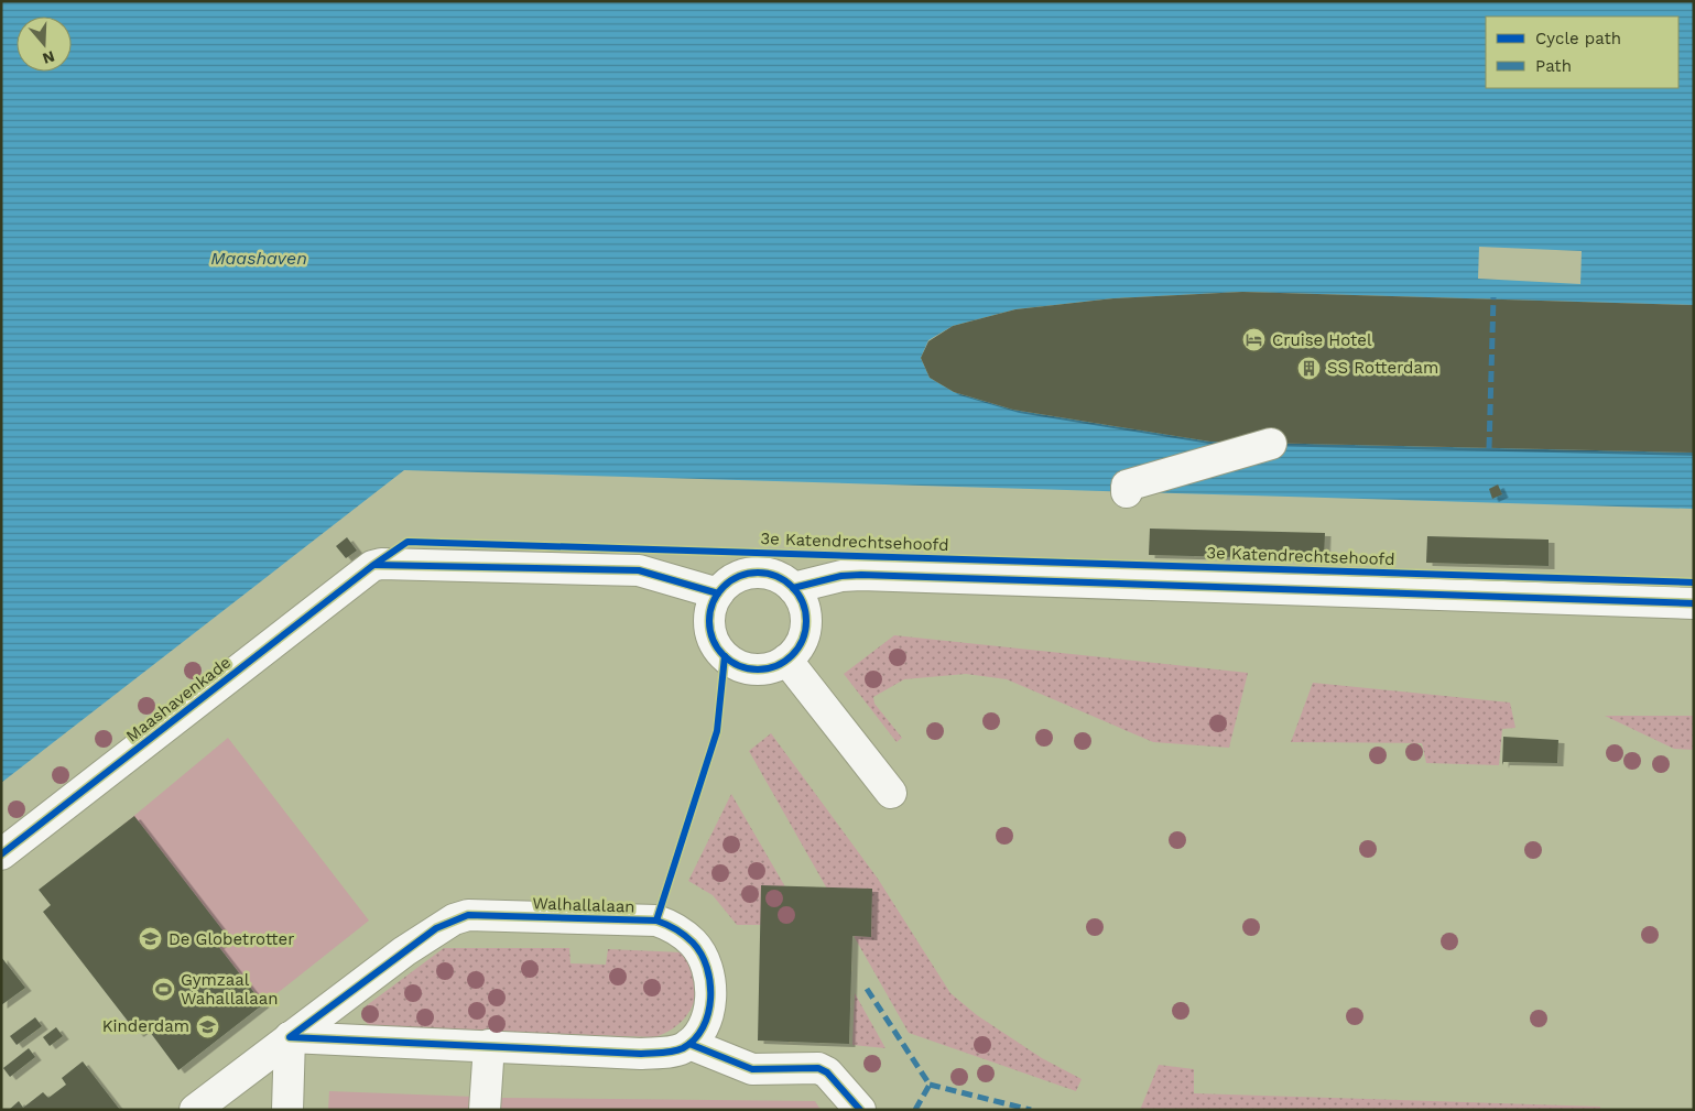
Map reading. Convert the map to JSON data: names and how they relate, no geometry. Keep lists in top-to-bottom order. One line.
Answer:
{"streets":{"street":["3e Katendrechtsehoofd","Maashavenkade","Walhallalaan"]},"crossings":[["3e Katendrechtsehoofd","Maashavenkade"]],"water":["Maashaven"],"places":{"hotel":["Cruise Hotel"],"building":["SS Rotterdam"],"school or university":["De Globetrotter","Kinderdam"],"sports":["Gymzaal Wahallalaan"]},"legend":["Cycle path","Path"],"north":"bottom"}
